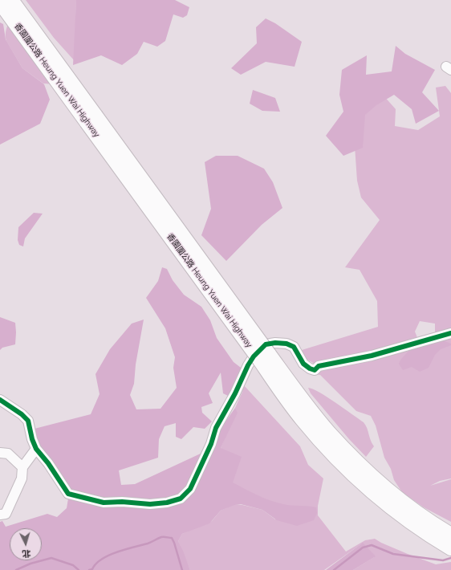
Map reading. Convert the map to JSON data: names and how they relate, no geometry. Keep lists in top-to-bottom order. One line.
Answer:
{"streets":{"highway":["香園圍公路 Heung Yuen Wai Highway"]},"north":"bottom"}
